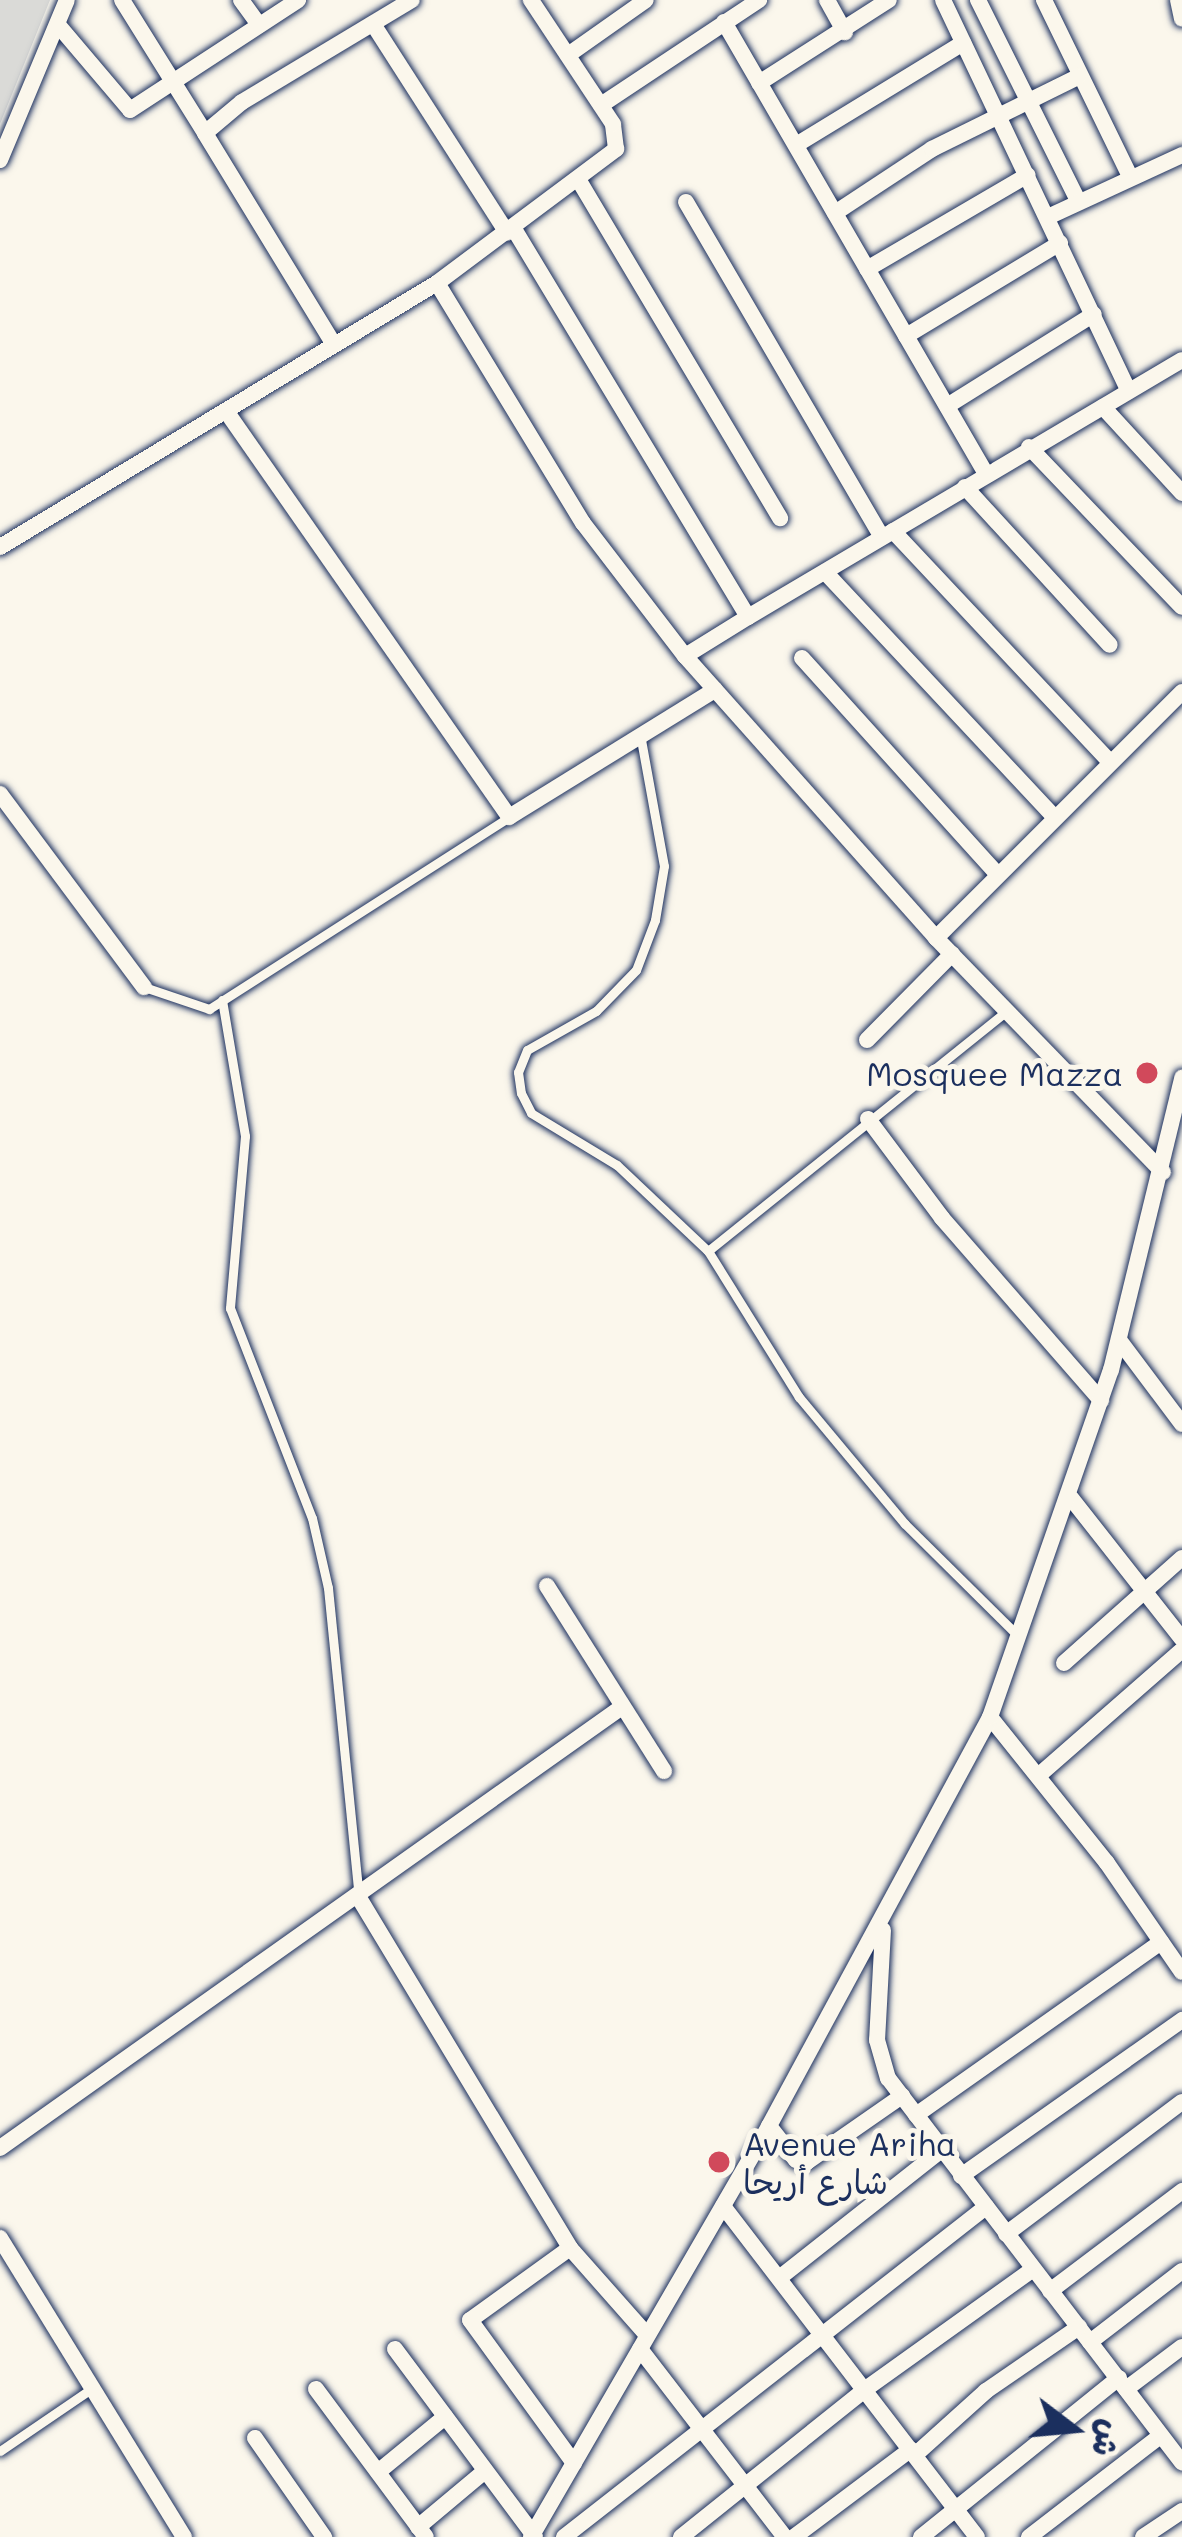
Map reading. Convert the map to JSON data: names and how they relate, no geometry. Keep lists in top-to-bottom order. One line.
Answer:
{"places":["Mosquee Mazza","Avenue Ariha شارع أريحا"],"north":"right"}
